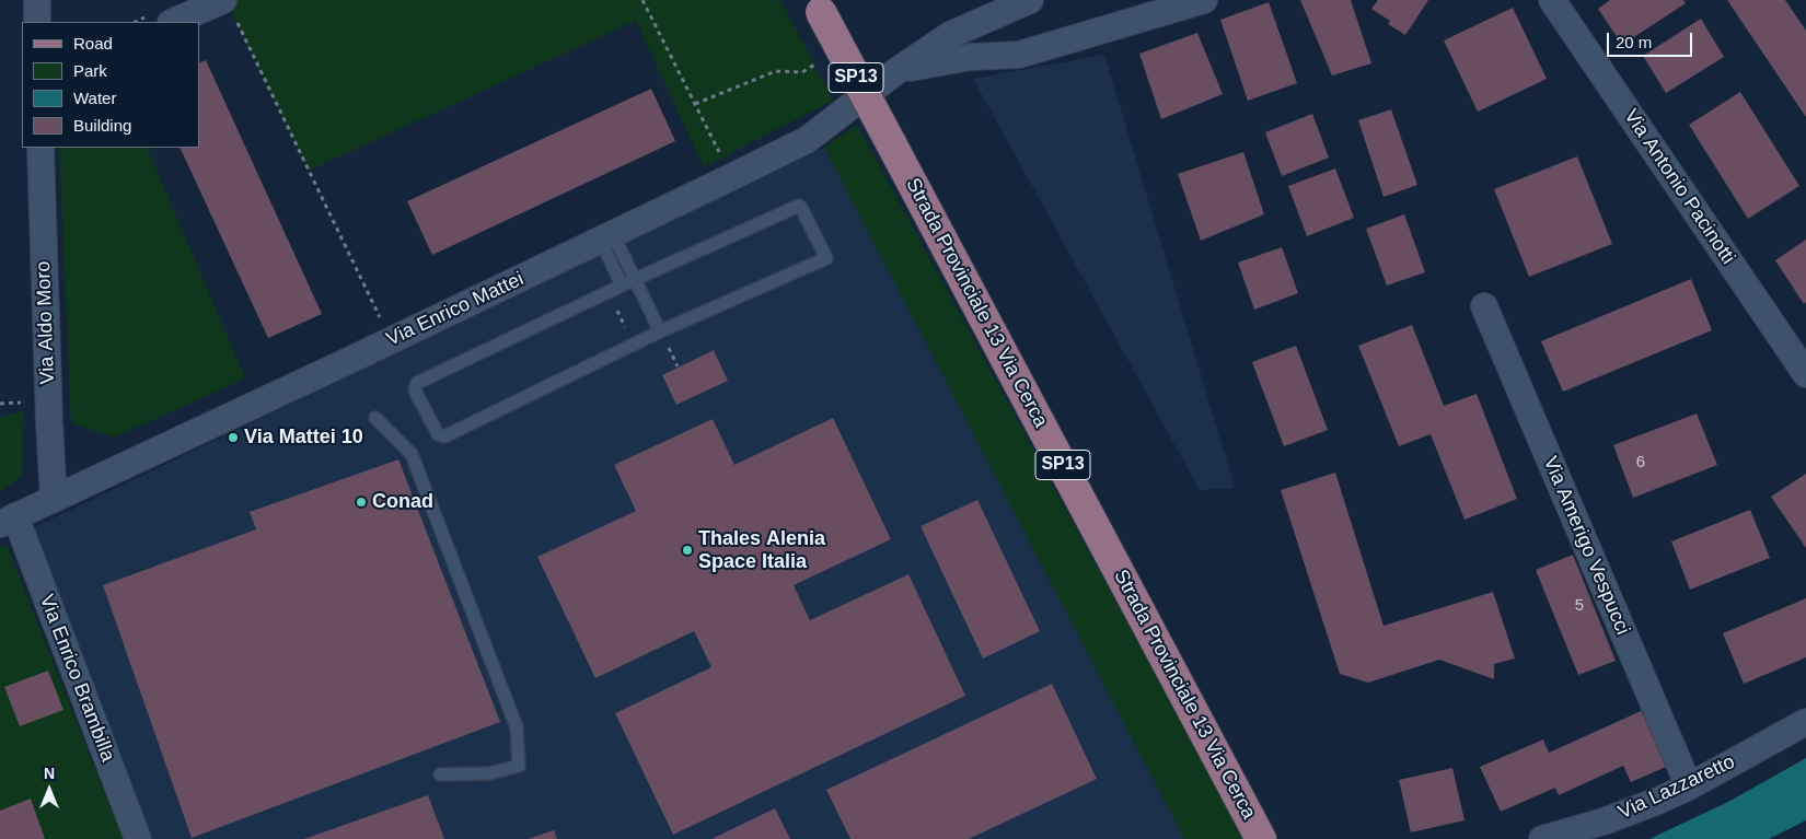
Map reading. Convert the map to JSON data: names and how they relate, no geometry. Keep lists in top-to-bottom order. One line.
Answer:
{"streets":{"main road":["SP13","Strada Provinciale 13 Via Cerca"],"street":["Via Antonio Pacinotti","Via Enrico Mattei","Via Aldo Moro","Via Amerigo Vespucci","Via Enrico Brambilla","Via Lazzaretto"]},"crossings":[["Via Enrico Mattei","Via Aldo Moro"],["Via Enrico Mattei","Via Enrico Brambilla"],["Via Amerigo Vespucci","Via Lazzaretto"]],"places":["Via Mattei 10","Conad","Thales Alenia Space Italia"],"house_numbers":["6","5"],"legend":["Road","Park","Water","Building"],"scale_bar":"20 m","north":"top"}
